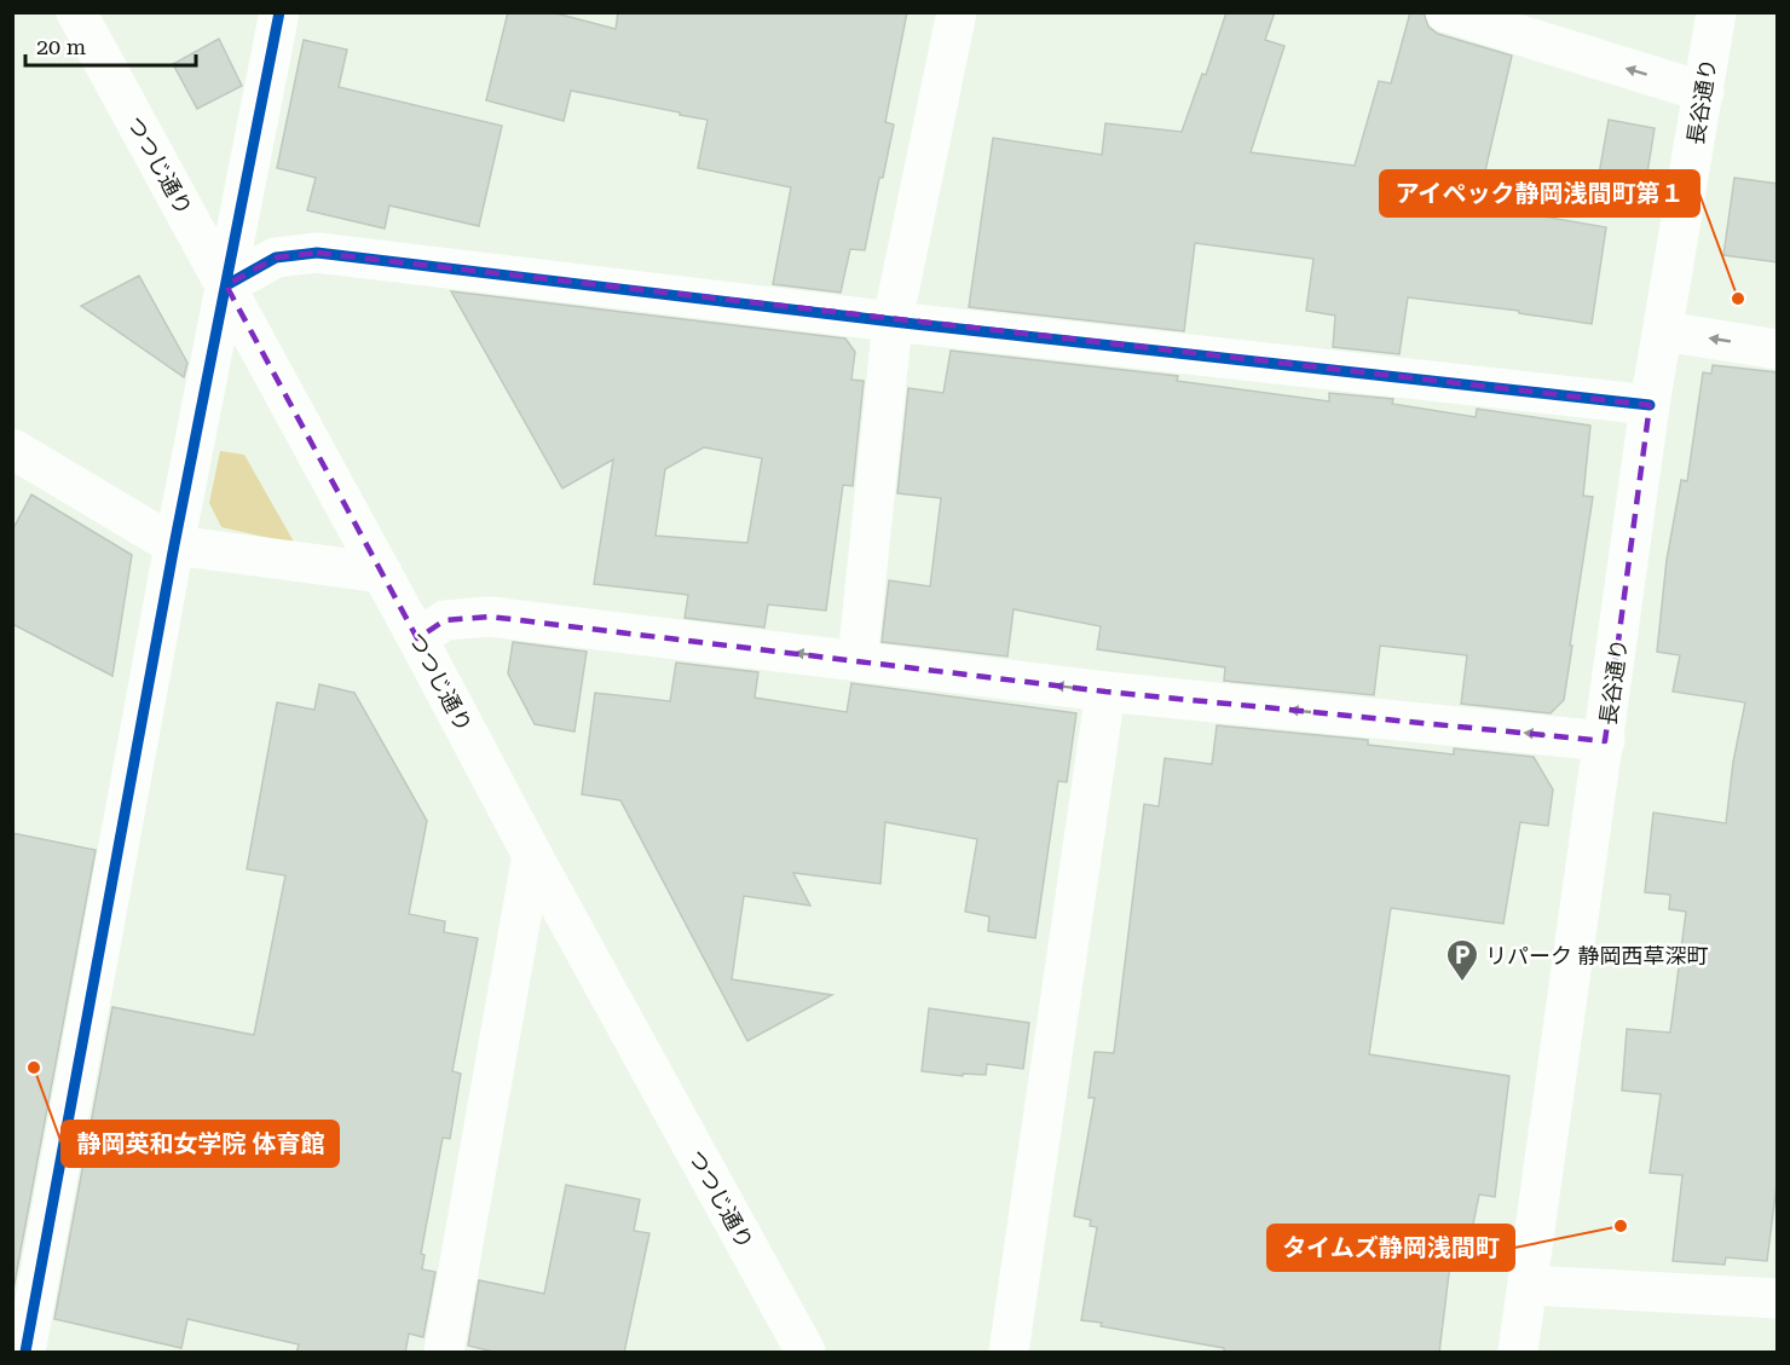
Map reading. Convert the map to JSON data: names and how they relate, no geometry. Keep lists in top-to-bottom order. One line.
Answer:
{"streets":{"street":["長谷通り","つつじ通り"]},"places":{"other":["アイペック静岡浅間町第１","静岡英和女学院 体育館","タイムズ静岡浅間町"],"parking":["リパーク 静岡西草深町"]},"scale_bar":"20 m"}
